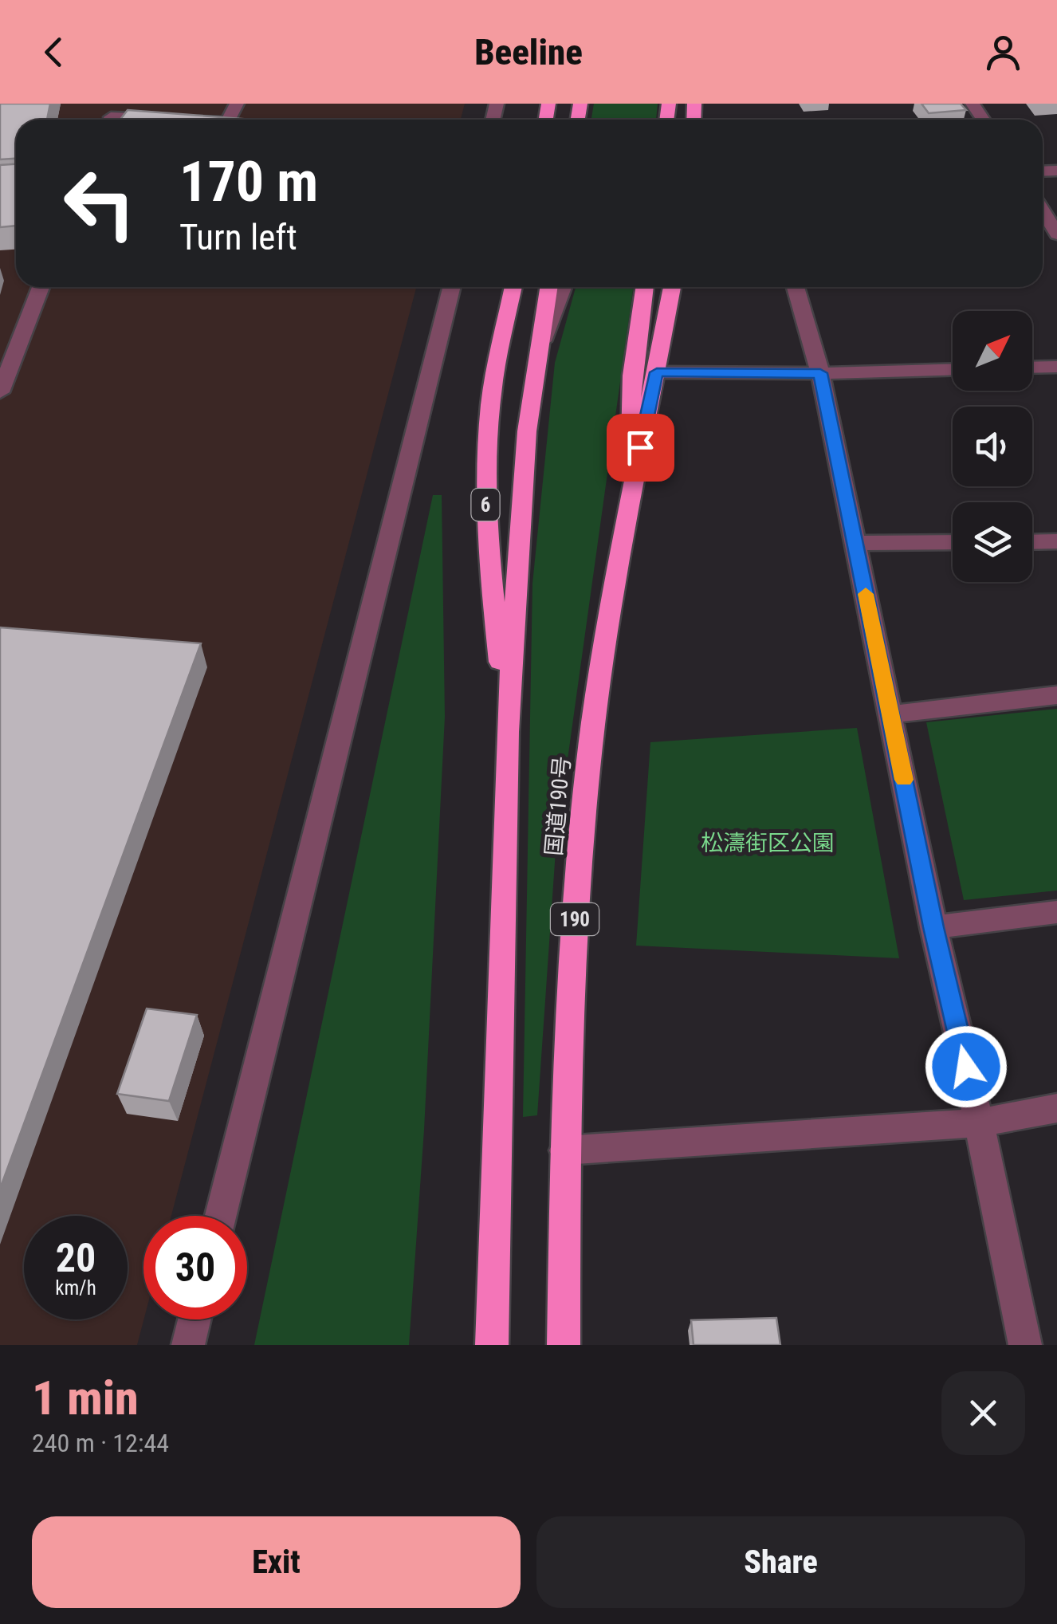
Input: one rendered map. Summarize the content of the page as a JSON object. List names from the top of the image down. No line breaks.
{"streets":{"highway":["6","国道190号","190"]},"parks":["松濤街区公園"],"north":"top right","page":{"header":"Beeline","turn":["170 m","Turn left"],"speed":"20 km/h","limit":"30","heading":["1 min","240 m · 12:44"],"buttons":["Exit","Share"]}}
